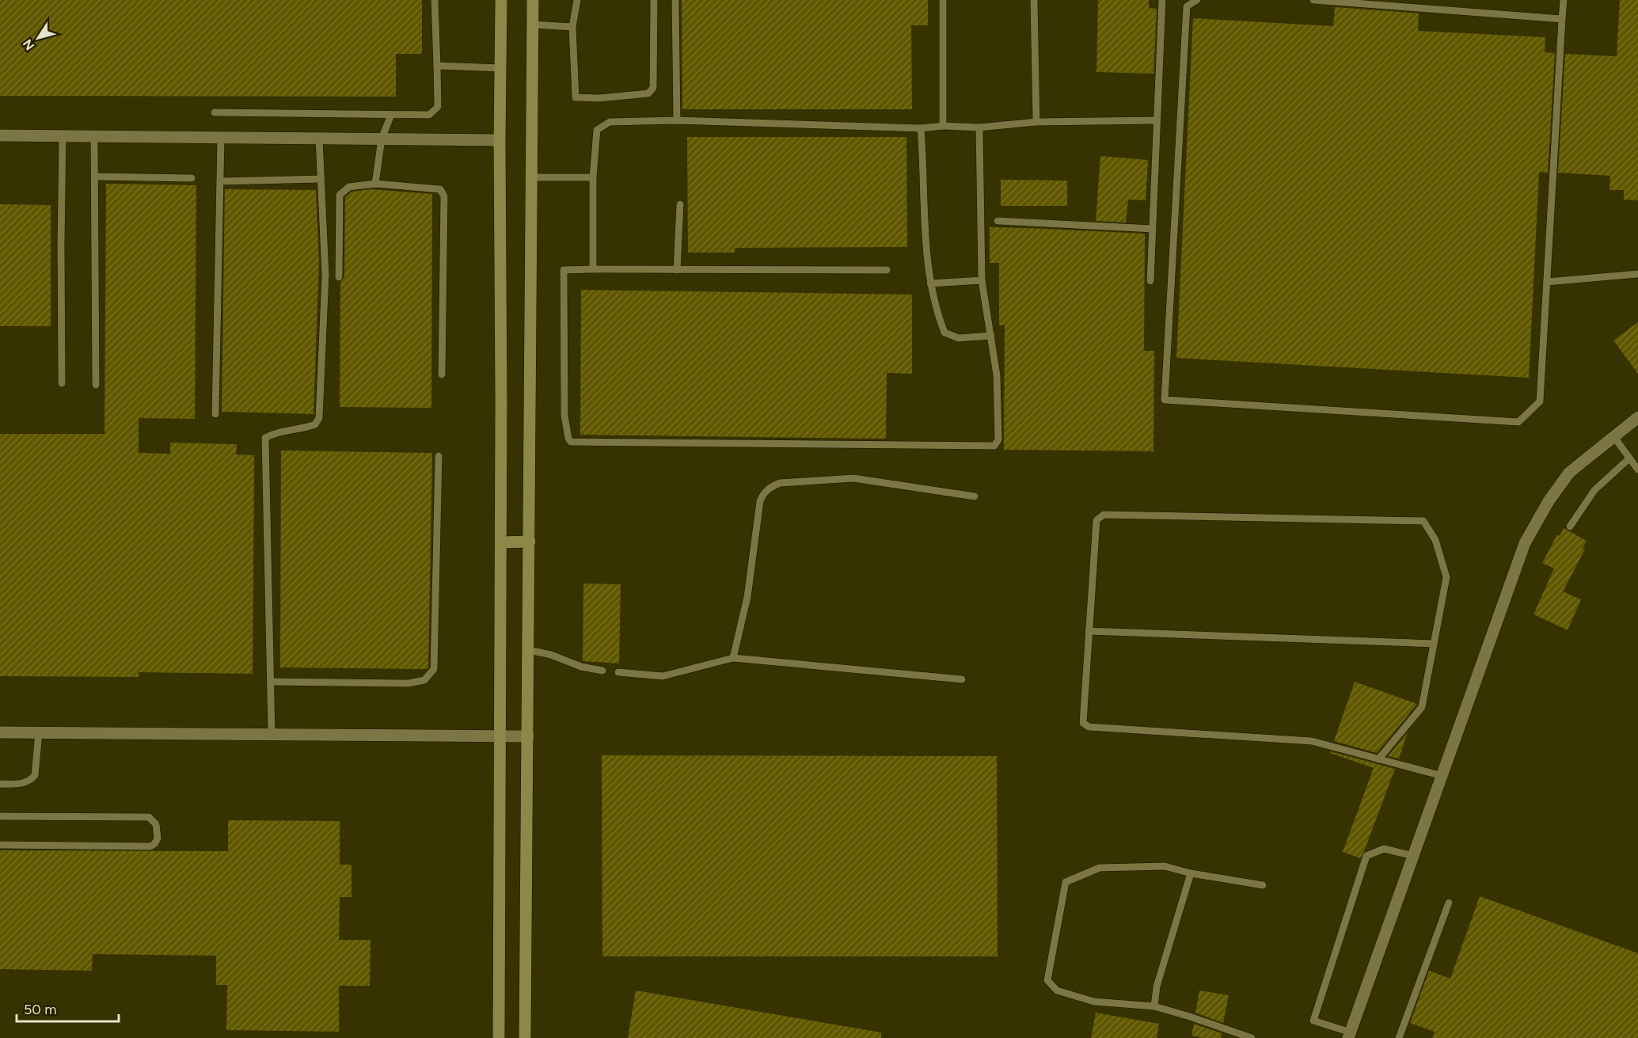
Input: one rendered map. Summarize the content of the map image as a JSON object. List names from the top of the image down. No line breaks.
{"scale_bar":"50 m","north":"bottom left"}
